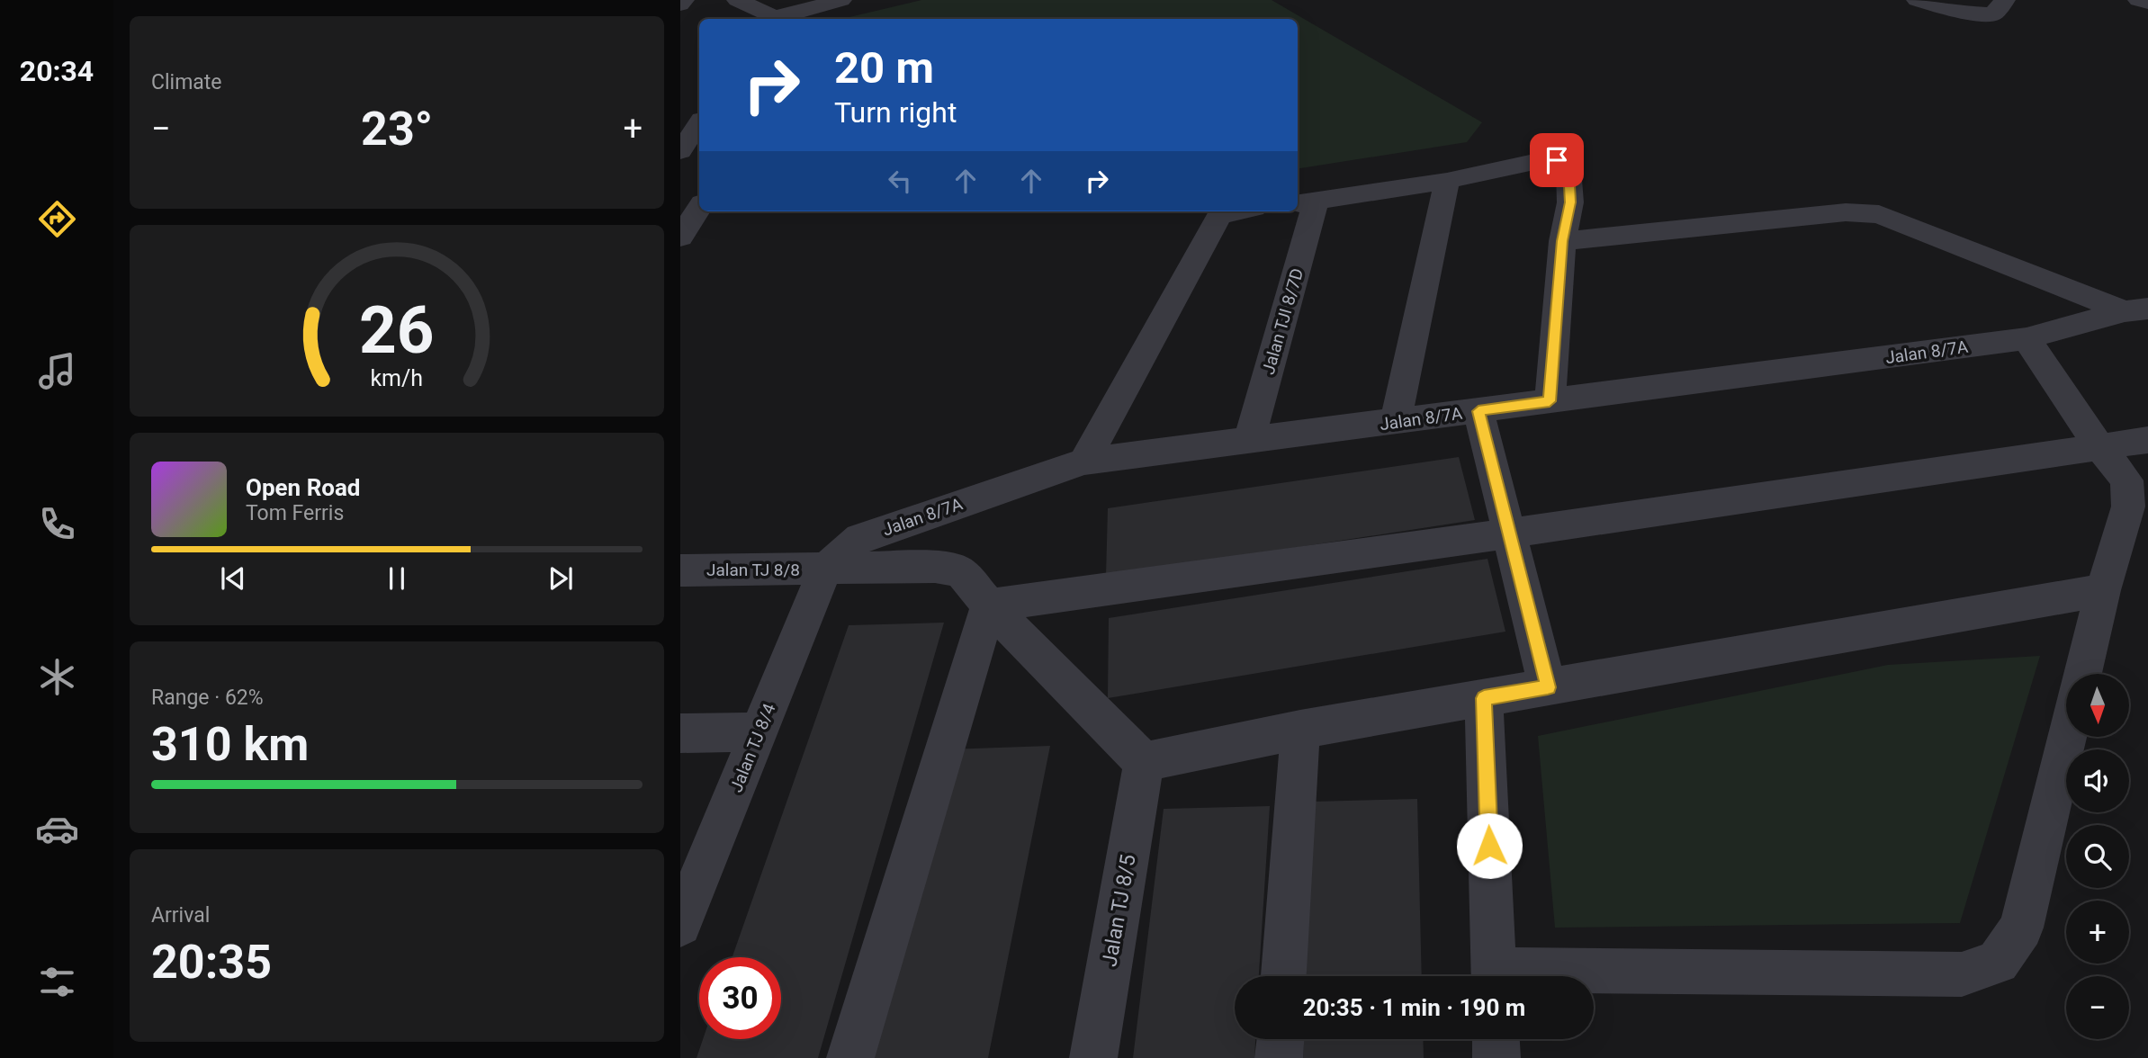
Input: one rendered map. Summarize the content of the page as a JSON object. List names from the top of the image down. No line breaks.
{"streets":{"street":["Jalan TJI 8/7D","Jalan 8/7A","Jalan TJ 8/8","Jalan TJ 8/4","Jalan TJ 8/5"]},"crossings":[["Jalan TJI 8/7D","Jalan 8/7A"],["Jalan 8/7A","Jalan TJ 8/8"],["Jalan 8/7A","Jalan TJ 8/4"],["Jalan TJ 8/8","Jalan TJ 8/4"],["Jalan TJ 8/8","Jalan TJ 8/5"]],"north":"bottom","page":{"tabs":"20:34","tile":["Climate",["Range · 62%","310 km"],["Arrival","20:35"]],"turn":["20 m","Turn right"],"heat":["−","23°","+"],"song":["Open Road","Tom Ferris"],"map_buttons":["+","−"],"limit":"30","trip":"20:35 · 1 min · 190 m","gauge":["26","km/h"]}}
